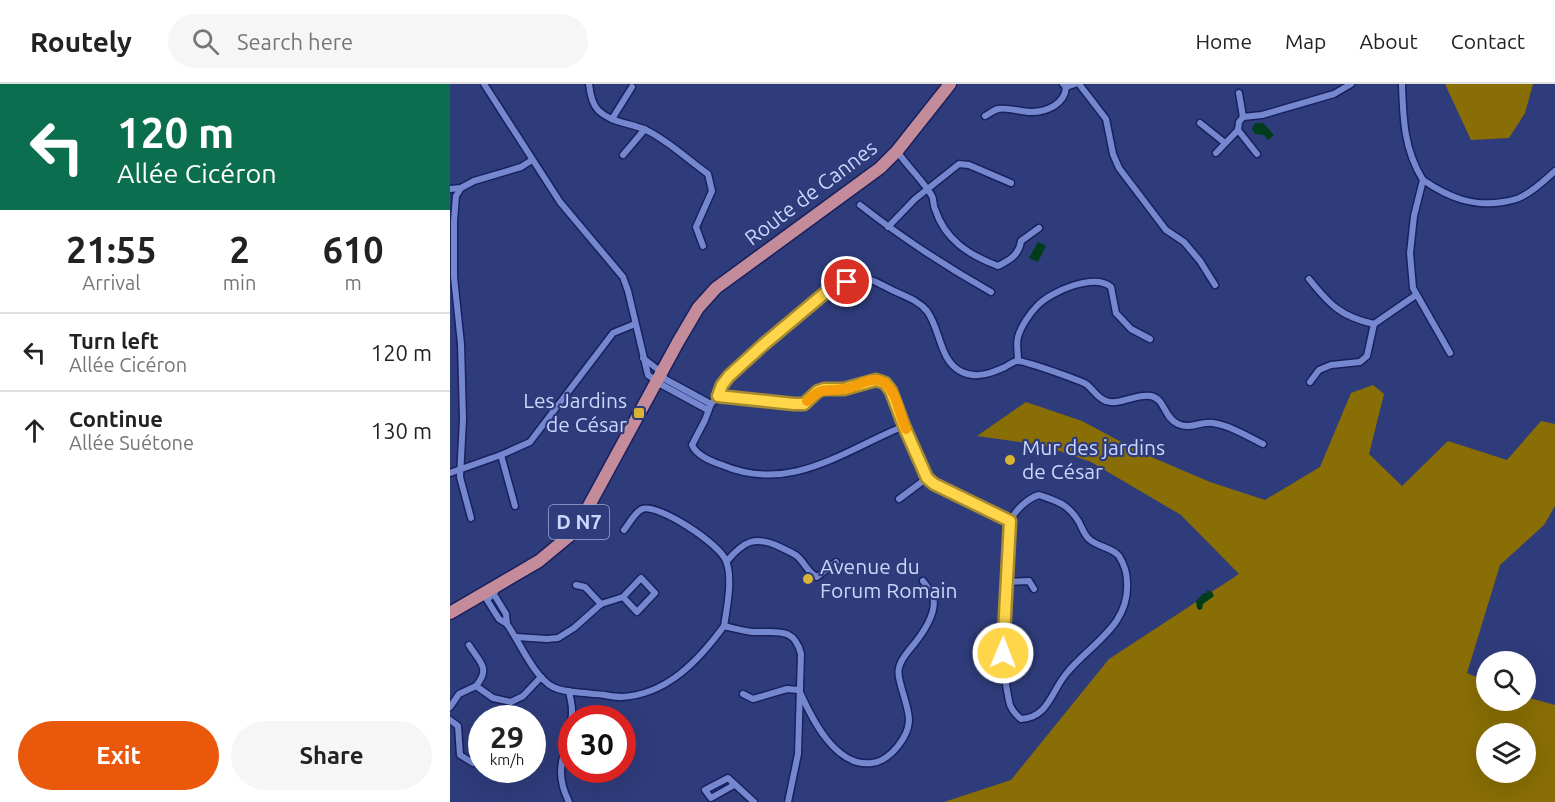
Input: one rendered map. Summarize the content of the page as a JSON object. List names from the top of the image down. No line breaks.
{"streets":{"main road":["Route de Cannes","D N7"]},"places":{"transit":["Les Jardins de César"],"other":["Mur des jardins de César","Avenue du Forum Romain"]},"page":{"header":"Routely","search":"Search here","nav":["Home","Map","About","Contact"],"turn":["120 m","Allée Cicéron"],"eta":["21:55","Arrival","2","min","610","m"],"list":[{"name":"Turn left","note":"Allée Cicéron","value":"120 m"},{"name":"Continue","note":"Allée Suétone","value":"130 m"}],"speed":"29 km/h","limit":"30","buttons":["Exit","Share"]}}
